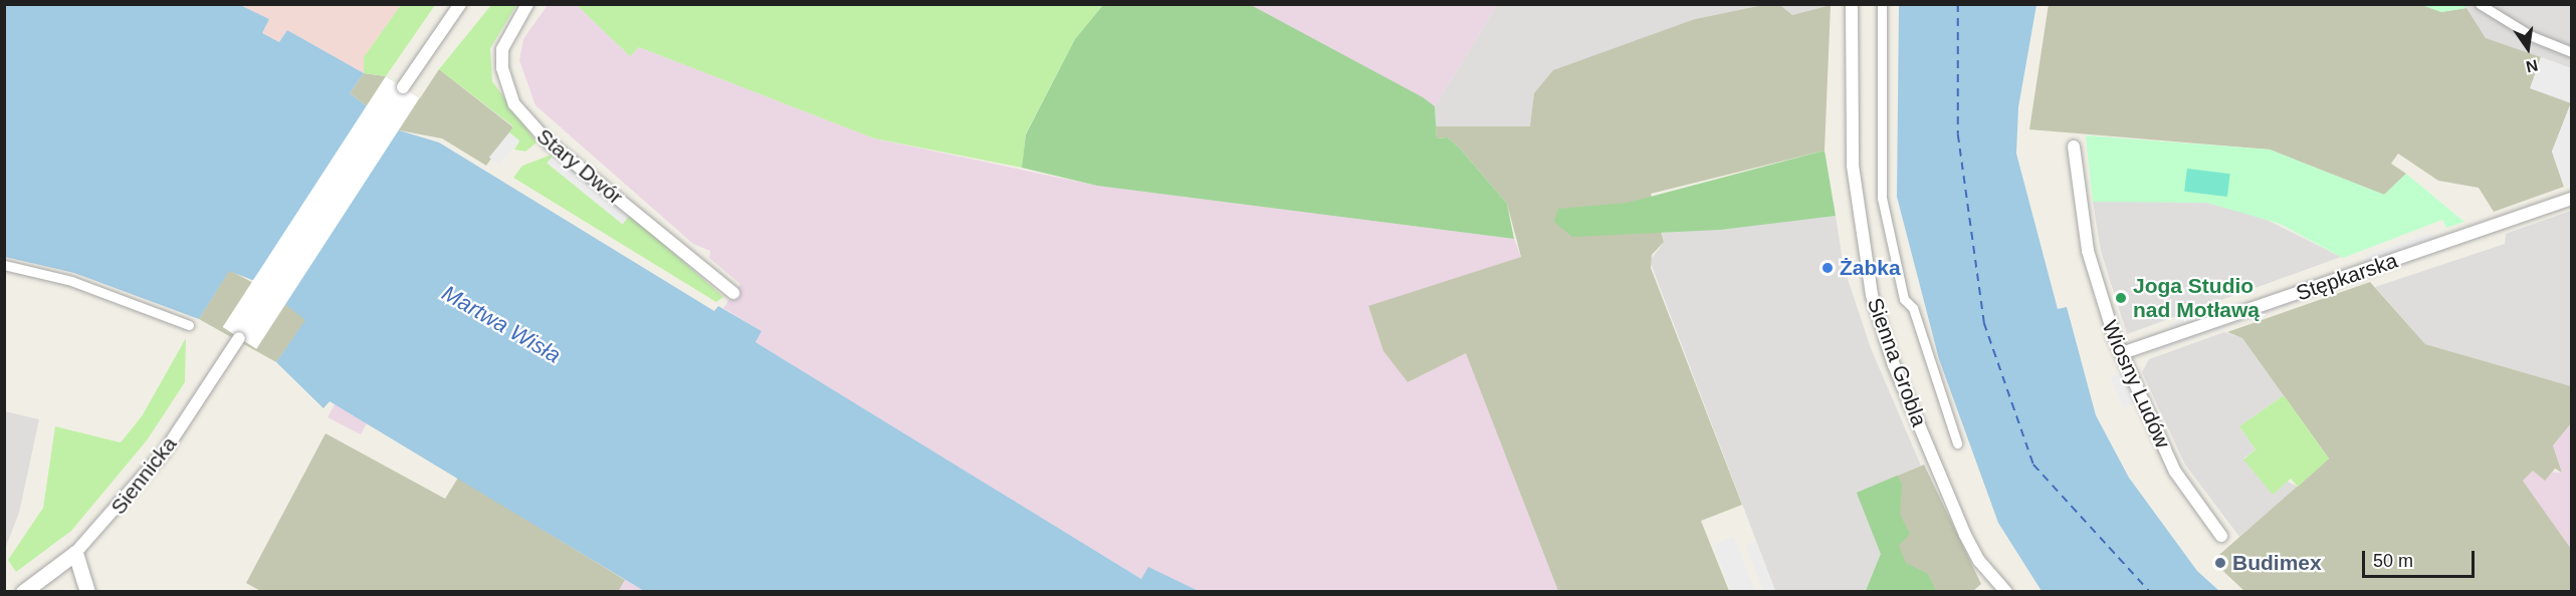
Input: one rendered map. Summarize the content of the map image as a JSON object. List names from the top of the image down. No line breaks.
{"streets":{"street":["Stary Dwór","Stępkarska","Sienna Grobla","Wiosny Ludów","Siennicka"]},"crossings":[["Stępkarska","Wiosny Ludów"]],"water":["Martwa Wisła"],"places":["Żabka","Joga Studio nad Motławą","Budimex"],"scale_bar":"50 m","north":"bottom"}
